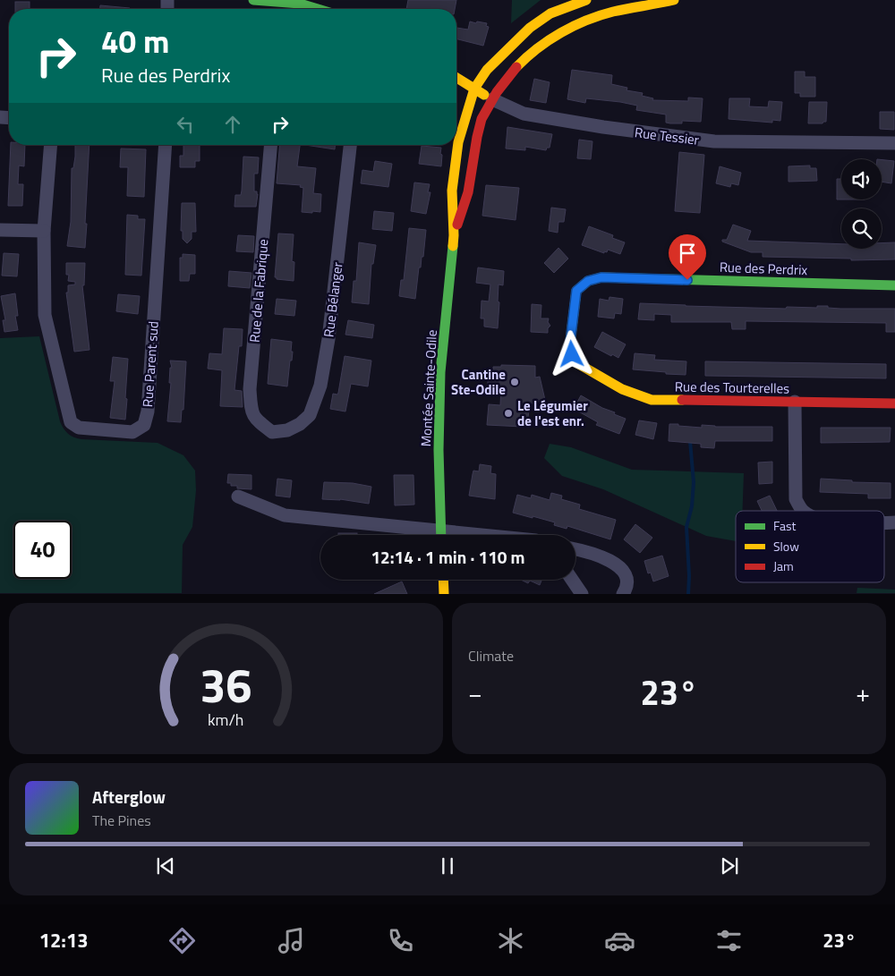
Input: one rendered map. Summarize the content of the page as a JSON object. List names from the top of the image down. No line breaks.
{"streets":{"main road":["Rue Tessier","Rue des Perdrix","Rue des Tourterelles","Montée Sainte-Odile"],"street":["Rue de la Fabrique","Rue Bélanger","Rue Parent sud"]},"crossings":[["Rue Tessier","Montée Sainte-Odile"],["Rue des Perdrix","Rue des Tourterelles"],["Rue de la Fabrique","Rue Bélanger"]],"places":["Cantine Ste-Odile","Le Légumier de l'est enr."],"legend":["Fast","Slow","Jam"],"page":{"turn":["40 m","Rue des Perdrix"],"limit":"40","trip":"12:14 · 1 min · 110 m","tile":"Climate","heat":["−","23°","+"],"song":["Afterglow","The Pines"],"tabs":["12:13","23°"],"gauge":["36","km/h"]}}
